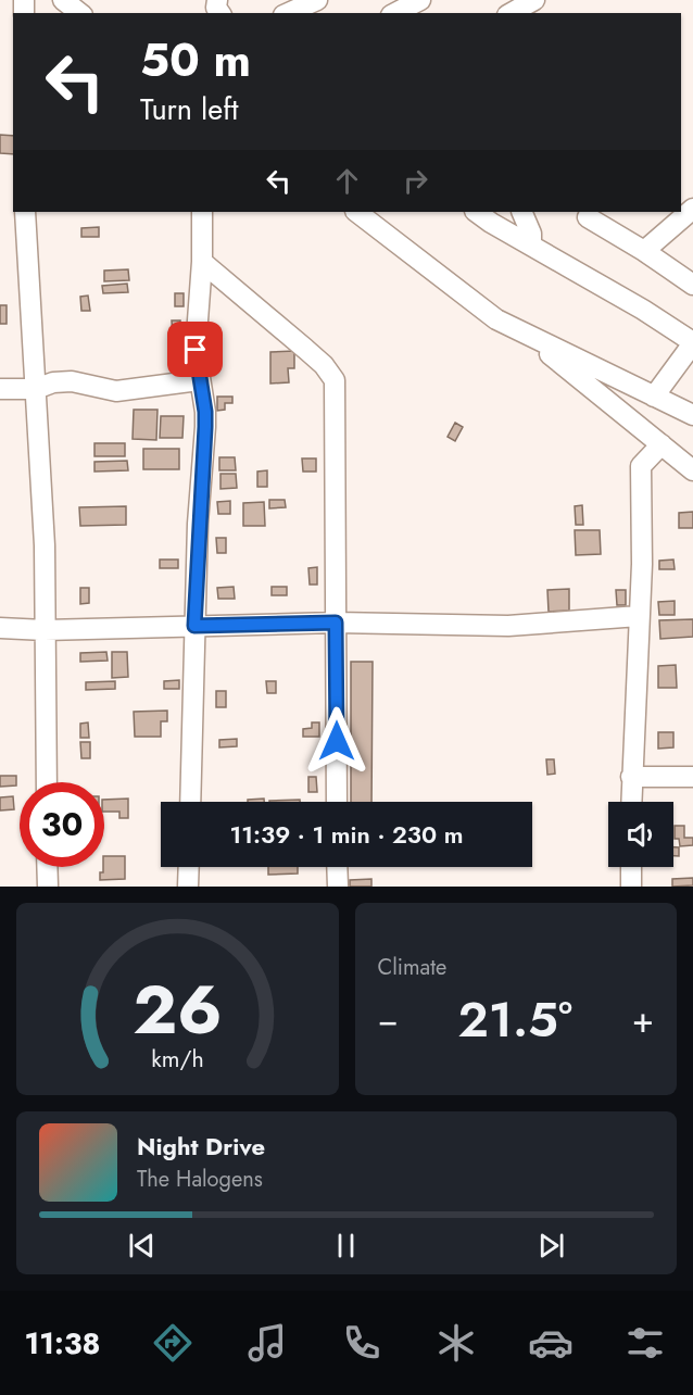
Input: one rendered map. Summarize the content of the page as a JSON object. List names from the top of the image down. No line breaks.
{"page":{"turn":["50 m","Turn left"],"limit":"30","trip":"11:39 · 1 min · 230 m","tile":"Climate","heat":["−","21.5°","+"],"song":["Night Drive","The Halogens"],"tabs":"11:38","gauge":["26","km/h"]}}
